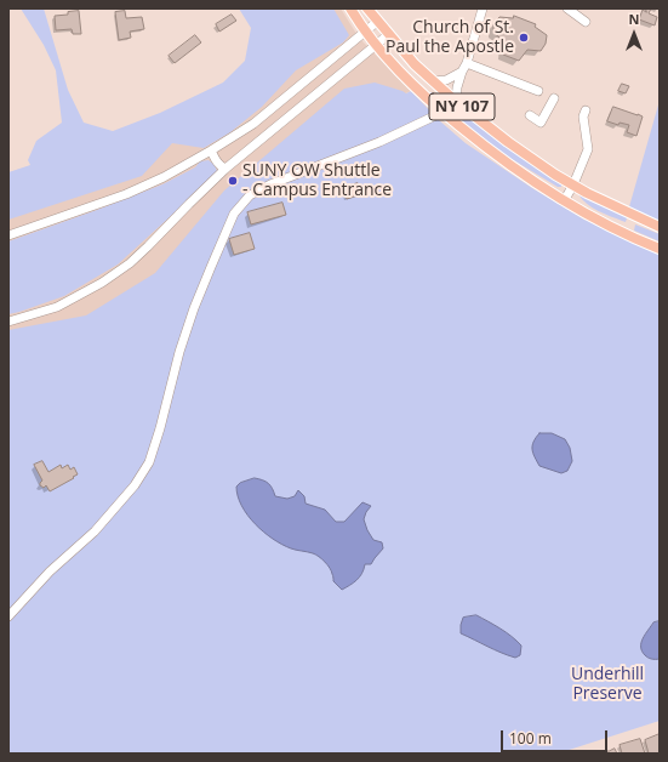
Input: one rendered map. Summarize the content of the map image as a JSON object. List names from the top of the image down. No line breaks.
{"streets":{"main road":["NY 107"]},"parks":["Underhill Preserve"],"places":["Church of St. Paul the Apostle","SUNY OW Shuttle - Campus Entrance"],"scale_bar":"100 m","north":"top"}
